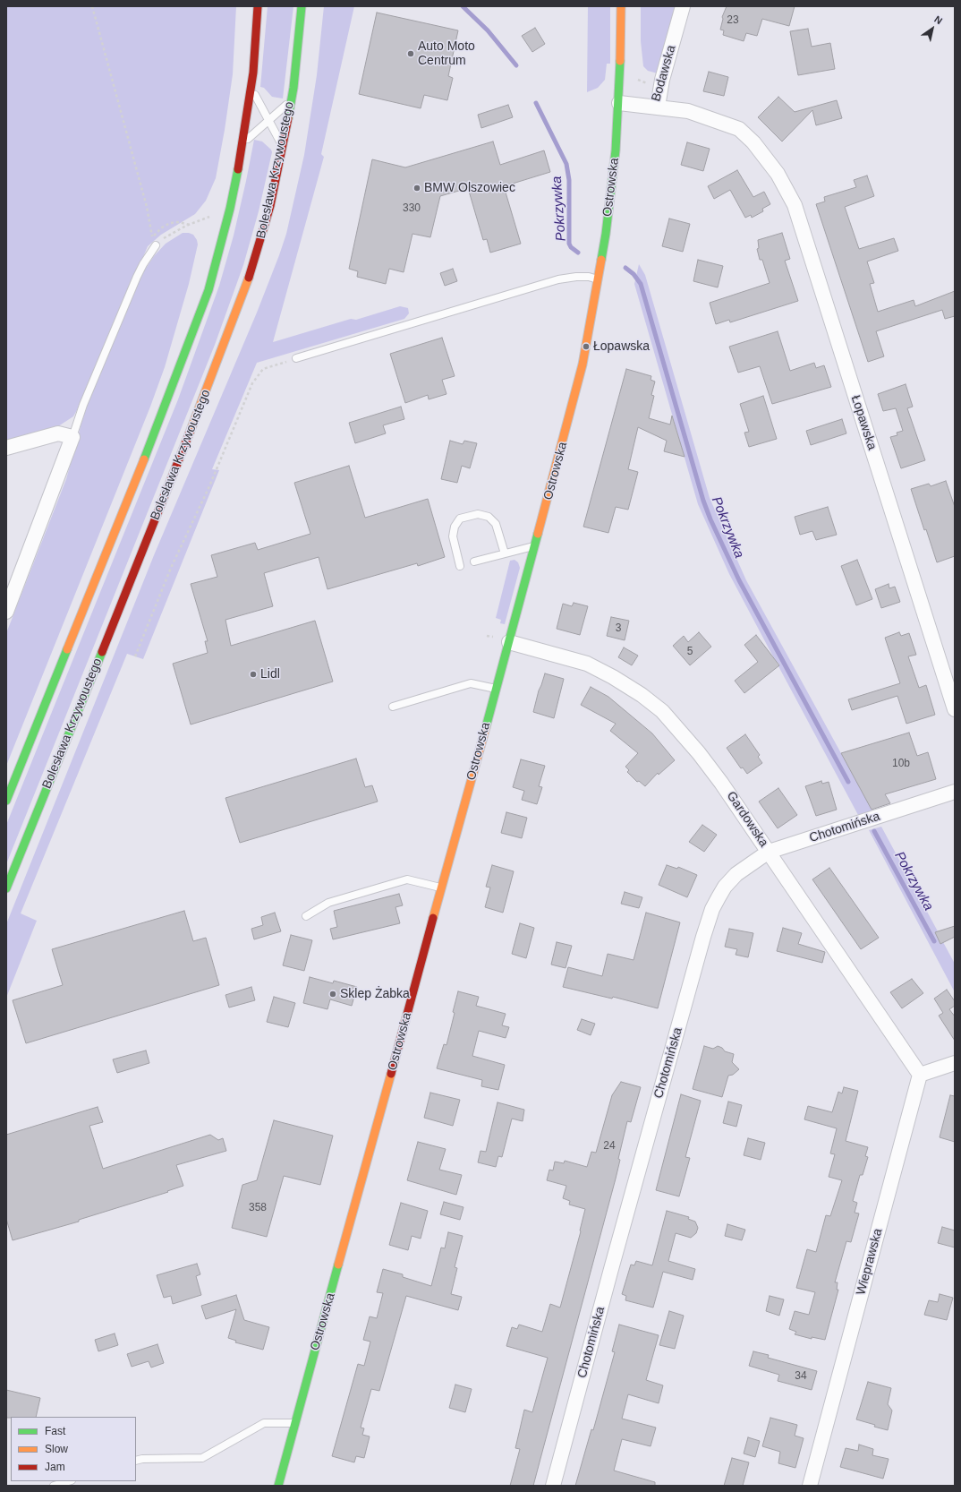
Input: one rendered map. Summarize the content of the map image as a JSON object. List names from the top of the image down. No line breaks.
{"streets":{"main road":["Bolesława Krzywoustego","Ostrowska"],"street":["Bodawska","Łopawska","Gardowska","Chotomińska","Wieprawska"]},"crossings":[["Bodawska","Ostrowska"],["Bodawska","Łopawska"],["Ostrowska","Gardowska"],["Gardowska","Chotomińska"],["Gardowska","Wieprawska"]],"water":["Pokrzywka"],"places":["Auto Moto Centrum","BMW Olszowiec","Łopawska","Lidl","Sklep Żabka"],"house_numbers":["23","330","3","5","10b","24","358","34"],"legend":["Fast","Slow","Jam"],"north":"top right"}
